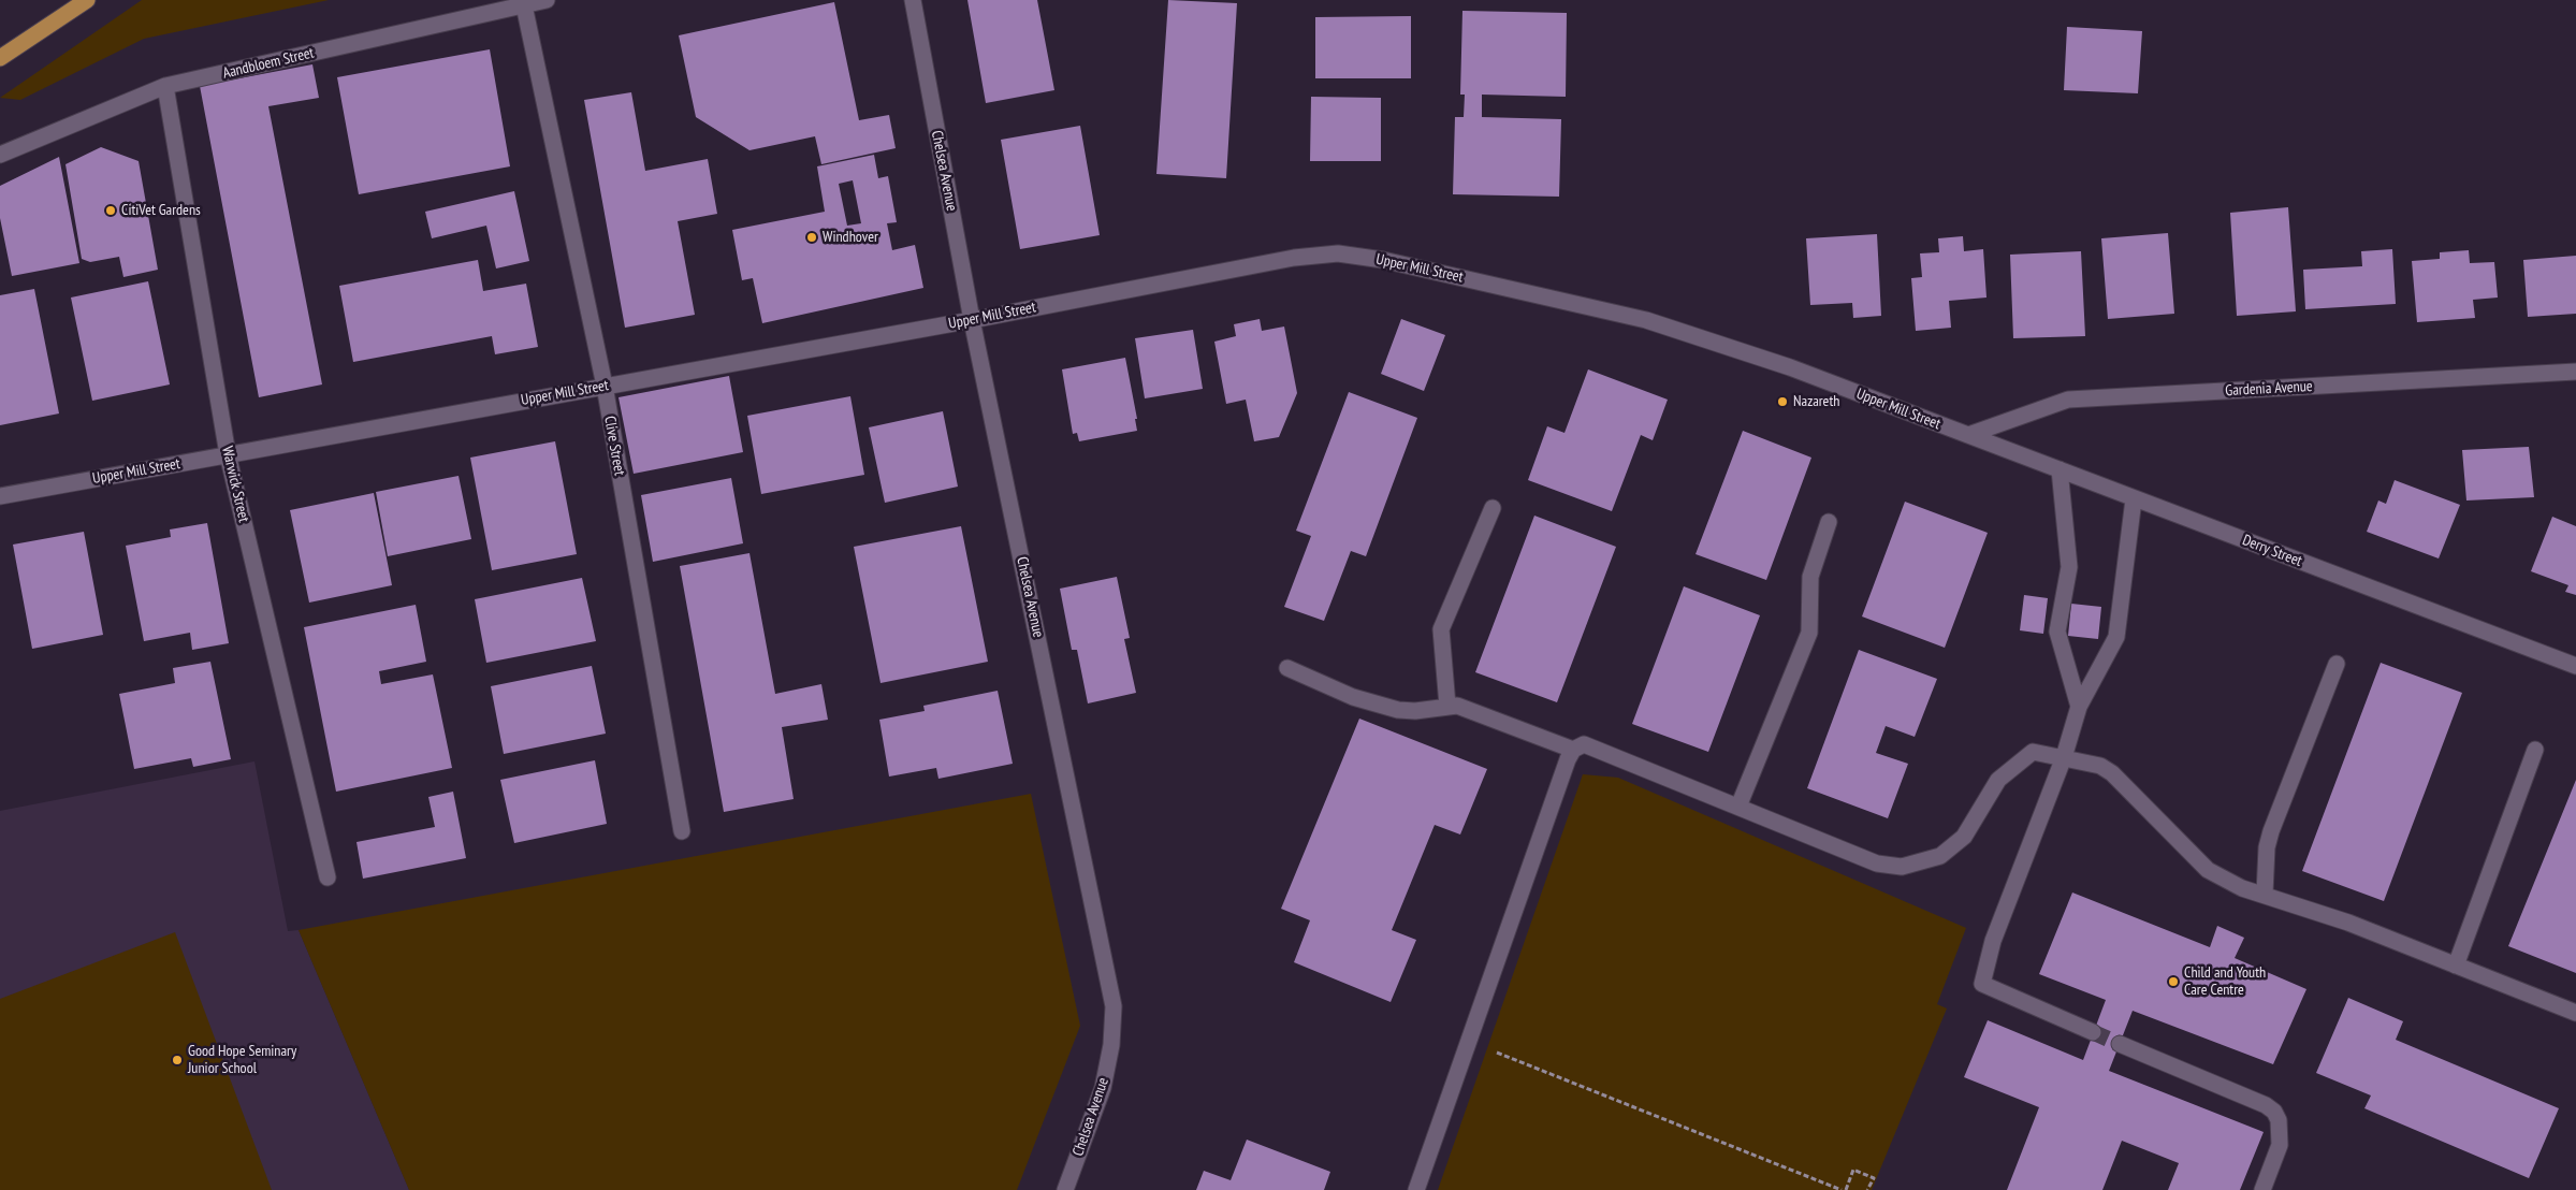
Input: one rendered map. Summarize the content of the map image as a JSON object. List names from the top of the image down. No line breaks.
{"streets":{"street":["Aandbloem Street","Chelsea Avenue","Upper Mill Street","Gardenia Avenue","Clive Street","Warwick Street","Derry Street"]},"crossings":[["Aandbloem Street","Clive Street"],["Aandbloem Street","Warwick Street"],["Chelsea Avenue","Upper Mill Street"],["Upper Mill Street","Gardenia Avenue"],["Upper Mill Street","Clive Street"],["Upper Mill Street","Warwick Street"],["Upper Mill Street","Derry Street"],["Gardenia Avenue","Derry Street"]],"places":["CitiVet Gardens","Windhover","Nazareth","Child and Youth Care Centre","Good Hope Seminary Junior School"]}
